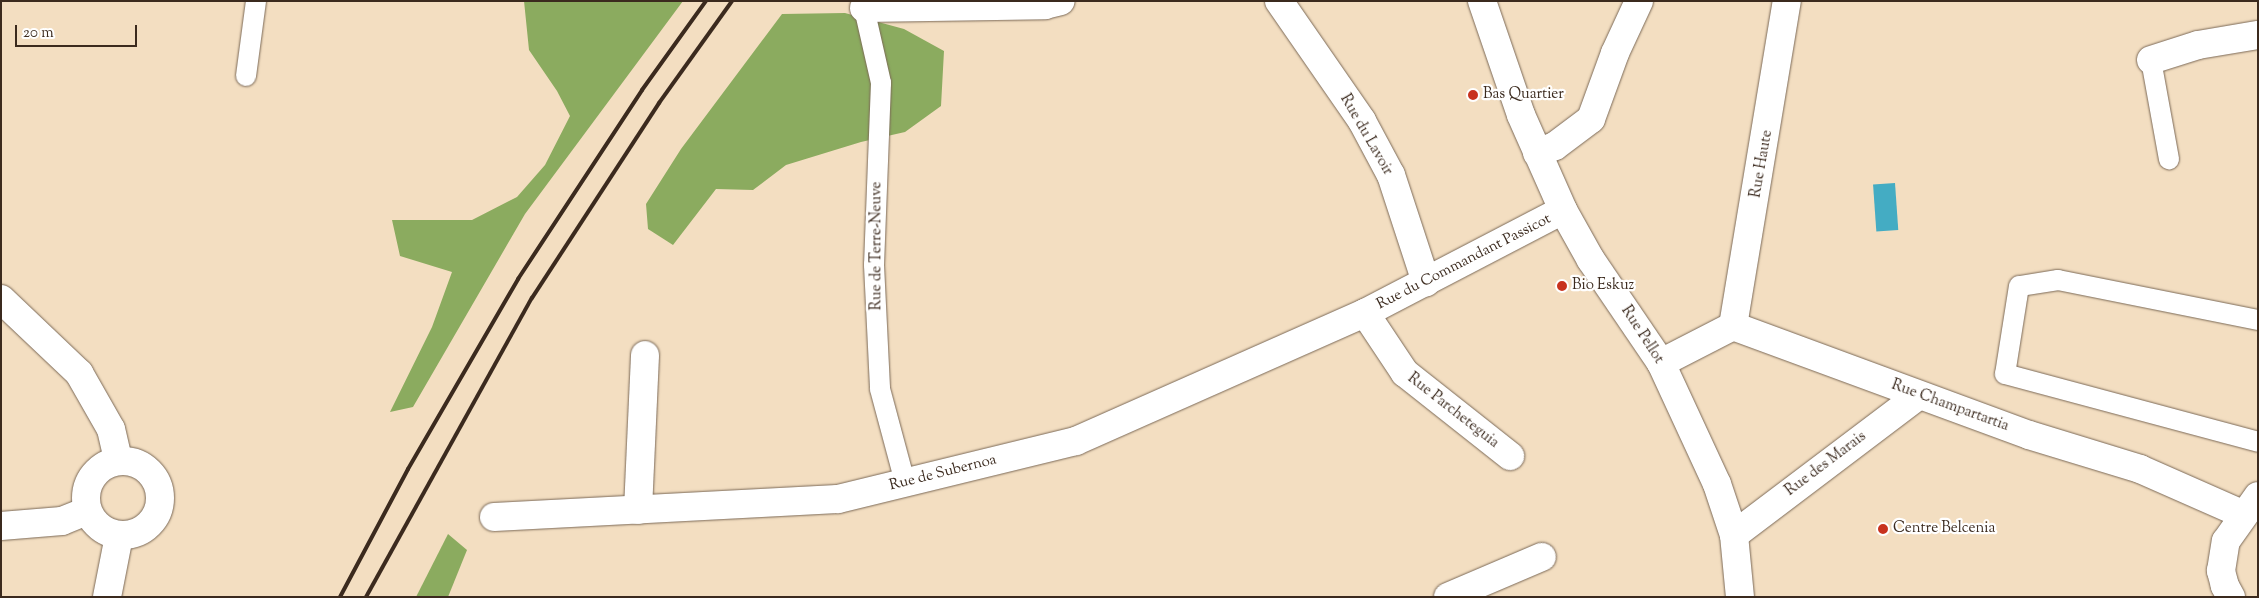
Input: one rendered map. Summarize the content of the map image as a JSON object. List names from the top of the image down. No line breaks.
{"streets":{"street":["Rue du Lavoir","Rue Haute","Rue du Commandant Passicot","Rue Pellot","Rue Champartartia","Rue Parcheteguia","Rue des Marais","Rue de Subernoa"],"lane":["Rue de Terre-Neuve"]},"crossings":[["Rue du Lavoir","Rue du Commandant Passicot"],["Rue Haute","Rue Champartartia"],["Rue de Terre-Neuve","Rue de Subernoa"],["Rue du Commandant Passicot","Rue Pellot"],["Rue du Commandant Passicot","Rue Parcheteguia"],["Rue du Commandant Passicot","Rue de Subernoa"],["Rue Pellot","Rue des Marais"],["Rue Champartartia","Rue des Marais"],["Rue Parcheteguia","Rue de Subernoa"]],"places":["Bas Quartier","Bio Eskuz","Centre Belcenia"],"scale_bar":"20 m"}
